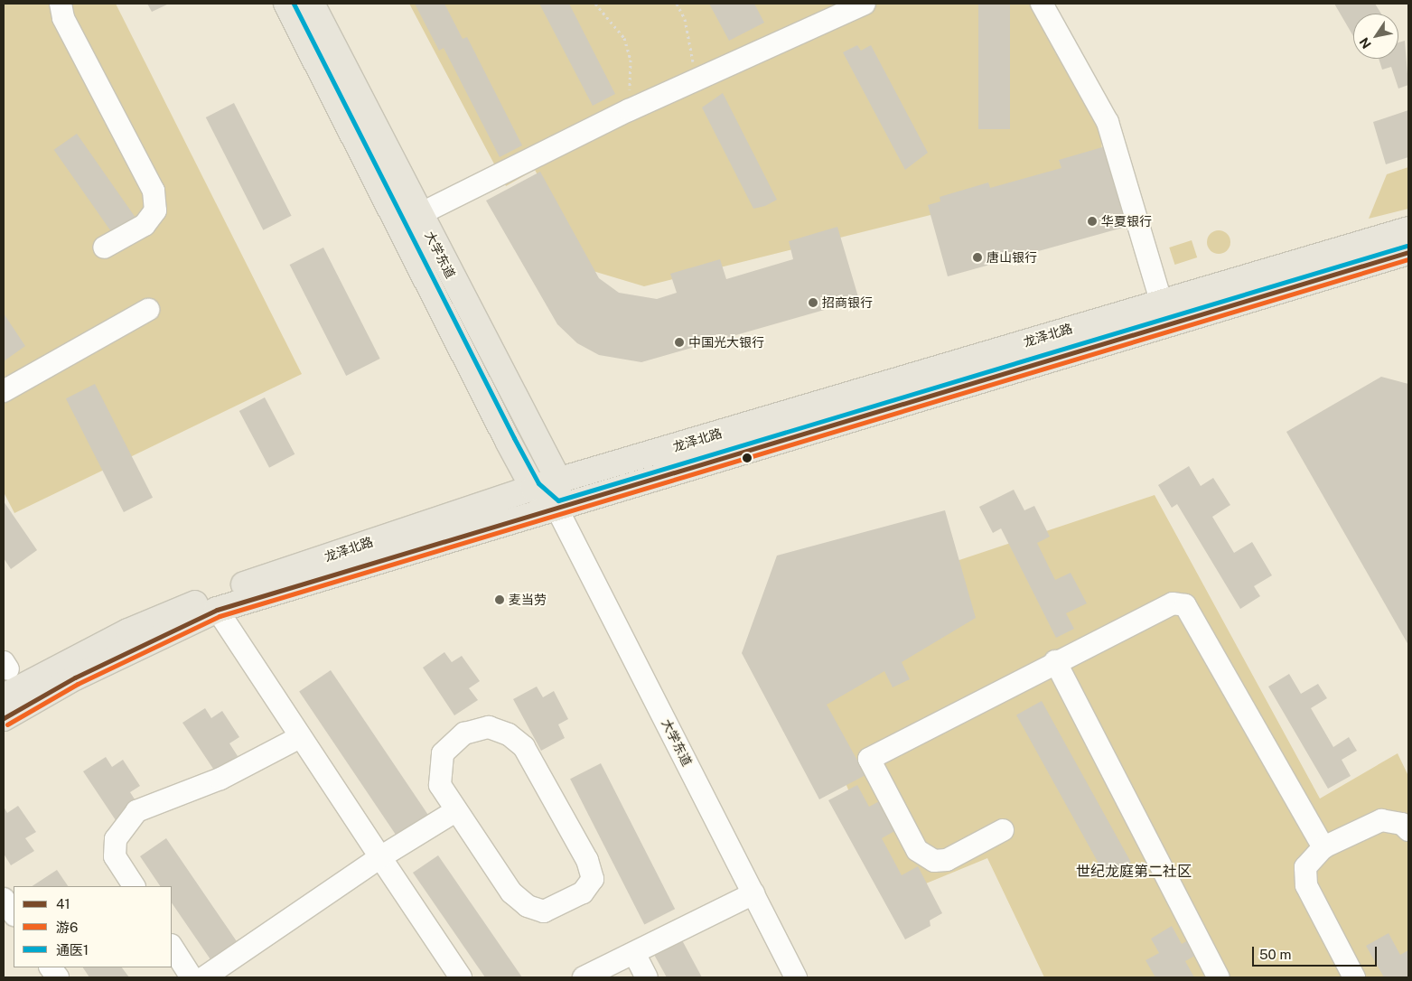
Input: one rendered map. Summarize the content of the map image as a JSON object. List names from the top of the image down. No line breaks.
{"streets":{"main road":["大学东道","龙泽北路"]},"crossings":[["大学东道","龙泽北路"]],"districts":["世纪龙庭第二社区"],"places":["华夏银行","唐山银行","招商银行","中国光大银行","麦当劳"],"lines":["transit line 通医1","transit line 41","transit line 游6"],"legend":["41","游6","通医1"],"scale_bar":"50 m","north":"bottom left"}
